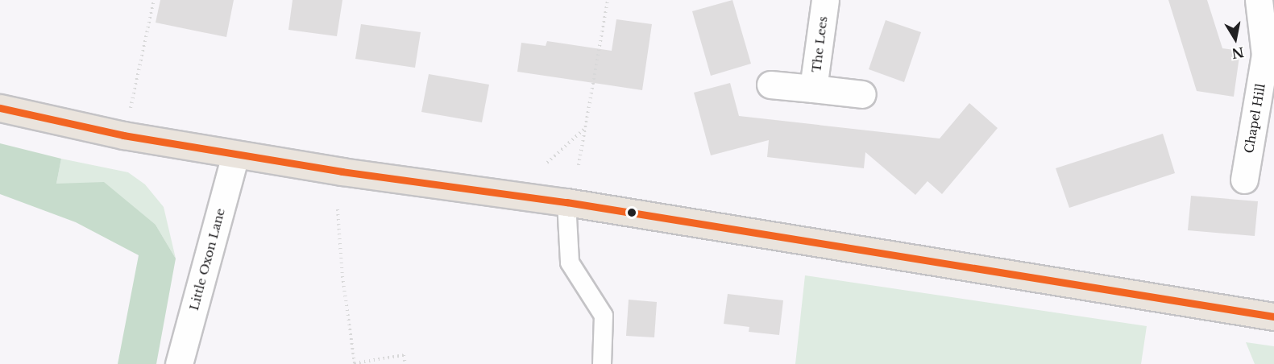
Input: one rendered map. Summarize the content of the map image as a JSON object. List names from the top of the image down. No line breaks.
{"streets":{"street":["The Lees","Chapel Hill","Little Oxon Lane"]},"north":"bottom"}
